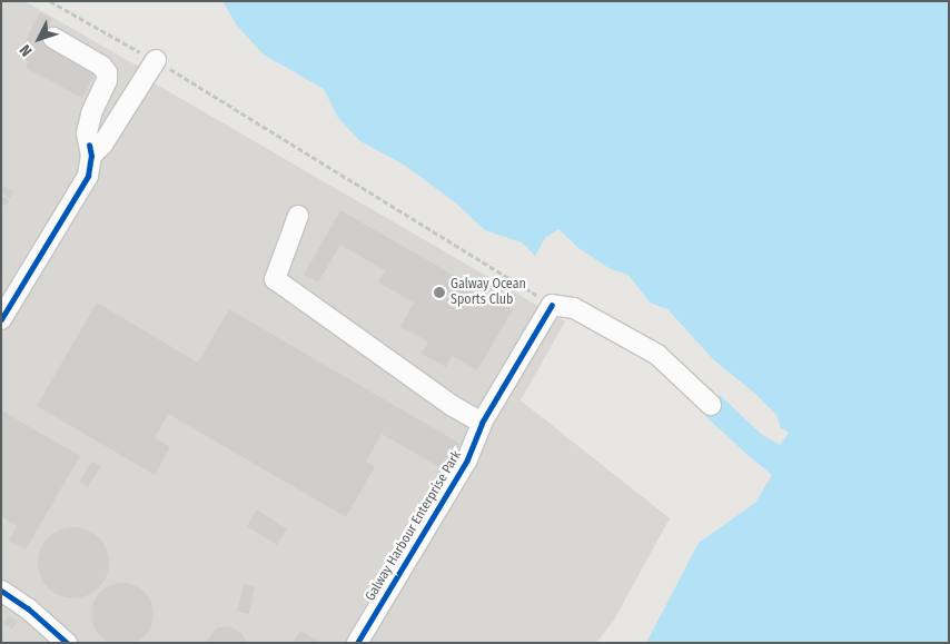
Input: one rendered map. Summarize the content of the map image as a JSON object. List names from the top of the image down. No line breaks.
{"streets":{"street":["Galway Harbour Enterprise Park"]},"places":["Galway Ocean Sports Club"],"north":"bottom left"}
